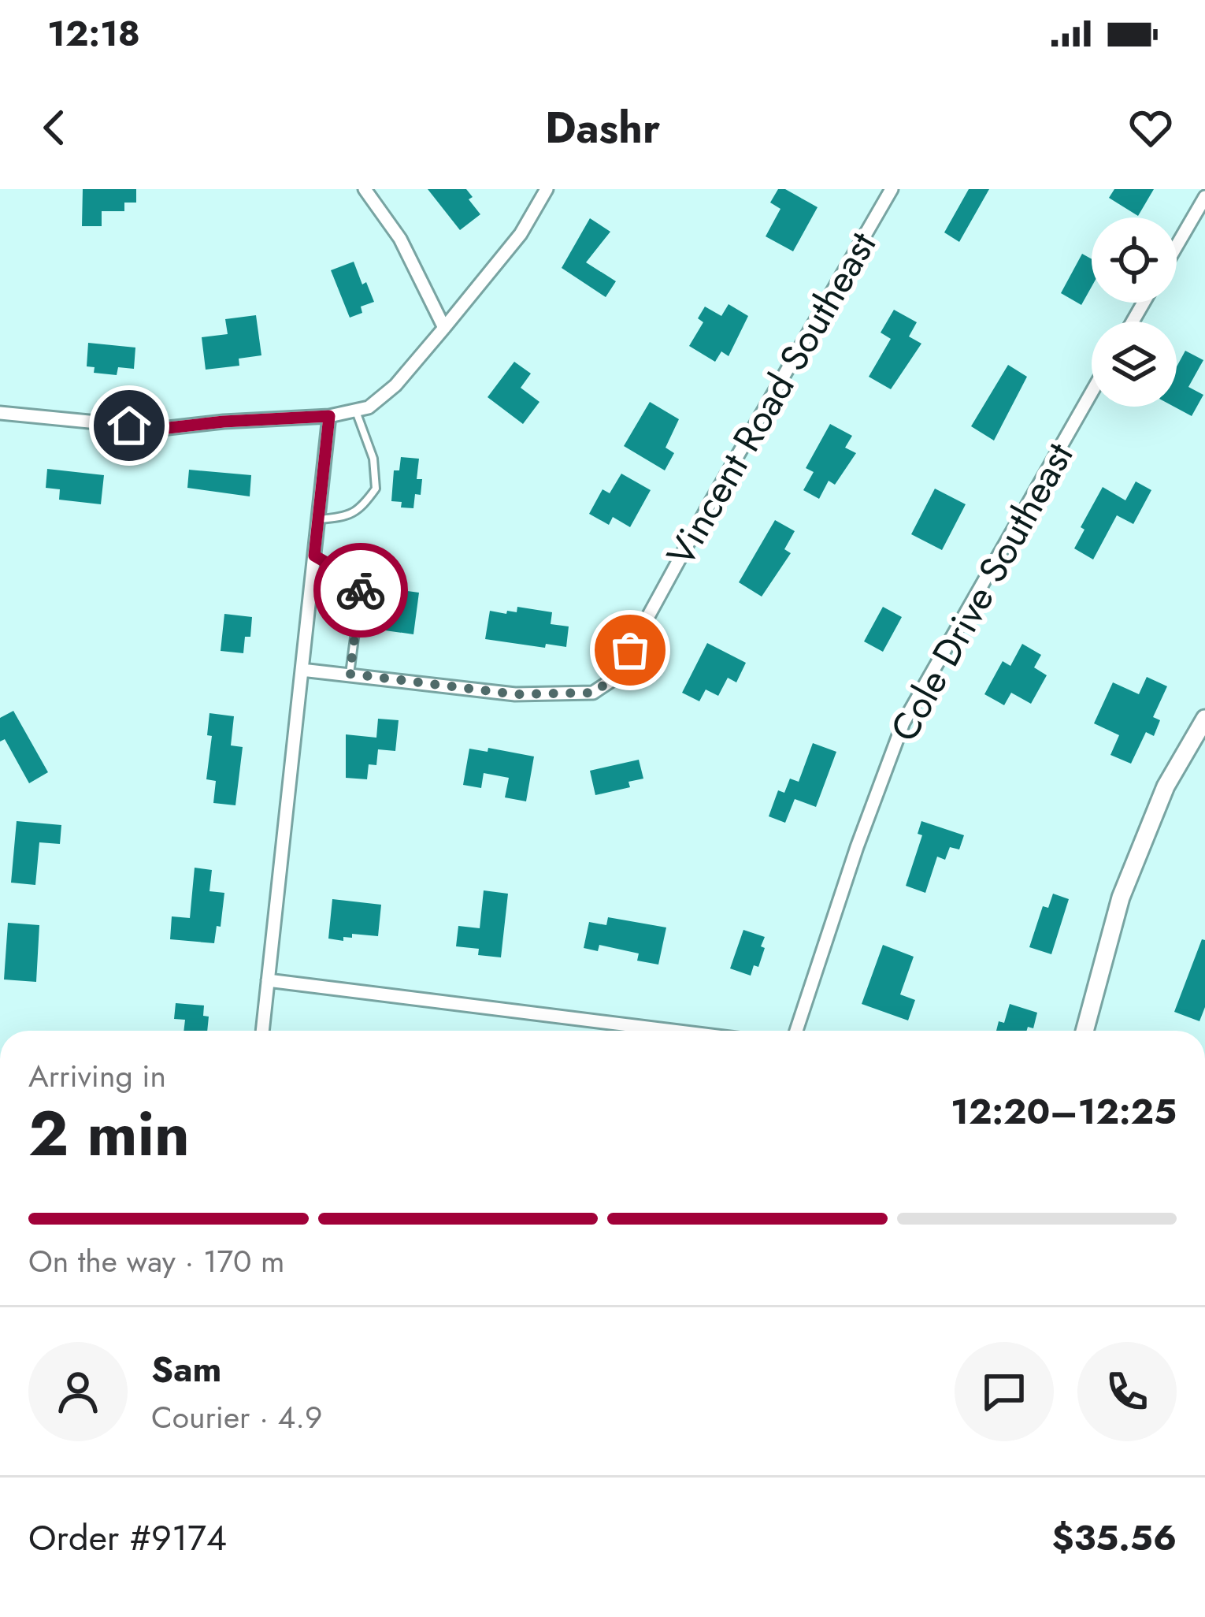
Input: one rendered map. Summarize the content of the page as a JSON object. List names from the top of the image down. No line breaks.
{"streets":{"street":["Vincent Road Southeast","Cole Drive Southeast"]},"page":{"status":"12:18","header":"Dashr","heading":["2 min","Arriving in","12:20–12:25"],"panel":["Sam","Courier · 4.9","Order #9174","$35.56"],"bar":"On the way · 170 m"}}
